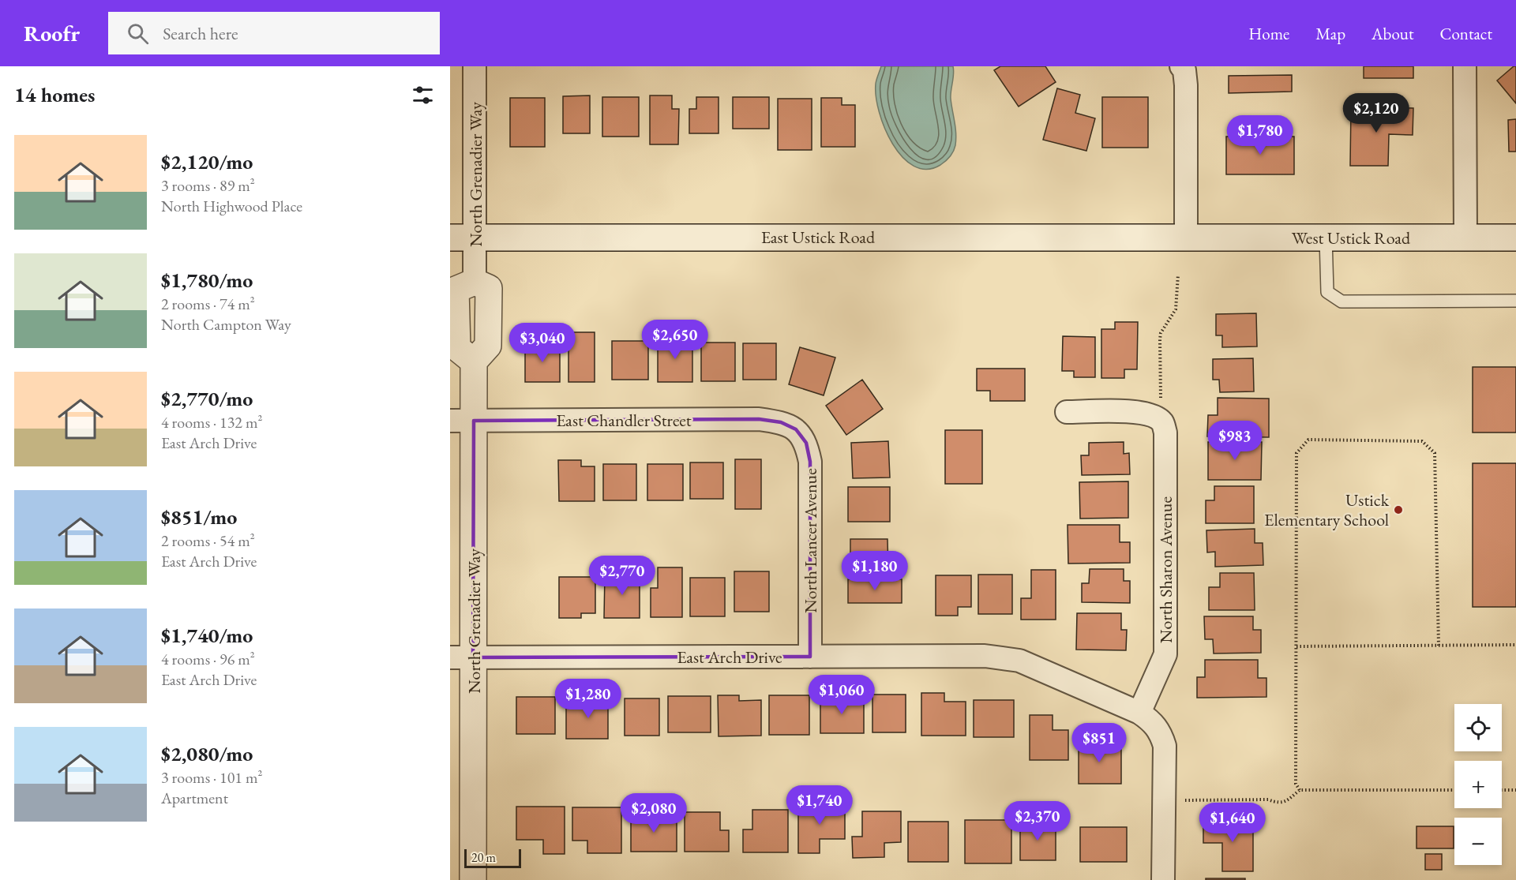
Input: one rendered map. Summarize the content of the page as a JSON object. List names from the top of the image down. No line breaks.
{"streets":{"main road":["North Grenadier Way","East Ustick Road","West Ustick Road"],"street":["East Chandler Street","North Lancer Avenue","North Sharon Avenue","East Arch Drive"]},"crossings":[["North Grenadier Way","East Ustick Road"],["North Grenadier Way","East Chandler Street"],["North Grenadier Way","East Arch Drive"],["East Ustick Road","West Ustick Road"],["East Chandler Street","North Lancer Avenue"],["North Lancer Avenue","East Arch Drive"],["North Sharon Avenue","East Arch Drive"]],"places":["Ustick Elementary School"],"scale_bar":"20 m","page":{"header":"Roofr","search":"Search here","nav":["Home","Map","About","Contact"],"heading":"14 homes","price":["$2,120","$1,780","$2,650","$3,040","$983","$1,180","$2,770","$1,060","$1,280","$851","$1,740","$2,080","$2,370","$1,640"],"list":[{"name":"$2,120/mo","note":"3 rooms · 89 m² · North Highwood Place"},{"name":"$1,780/mo","note":"2 rooms · 74 m² · North Campton Way"},{"name":"$2,770/mo","note":"4 rooms · 132 m² · East Arch Drive"},{"name":"$851/mo","note":"2 rooms · 54 m² · East Arch Drive"},{"name":"$1,740/mo","note":"4 rooms · 96 m² · East Arch Drive"},{"name":"$2,080/mo","note":"3 rooms · 101 m² · Apartment"}],"map_buttons":["+","−"],"scale":"20 m"}}
